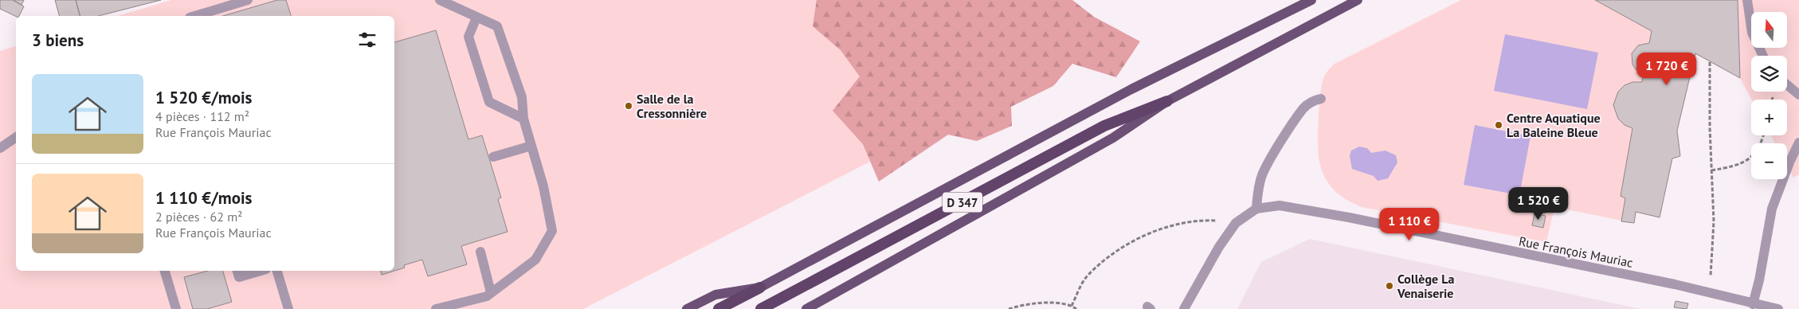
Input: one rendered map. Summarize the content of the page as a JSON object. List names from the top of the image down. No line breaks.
{"streets":{"highway":["D 347"],"street":["Rue François Mauriac"]},"places":["Salle de la Cressonnière","Centre Aquatique La Baleine Bleue","Collège La Venaiserie"],"north":"top","page":{"map_buttons":["+","−"],"heading":"3 biens","price":["1 720 €","1 520 €","1 110 €"],"list":[{"name":"1 520 €/mois","note":"4 pièces · 112 m² · Rue François Mauriac"},{"name":"1 110 €/mois","note":"2 pièces · 62 m² · Rue François Mauriac"}]}}
